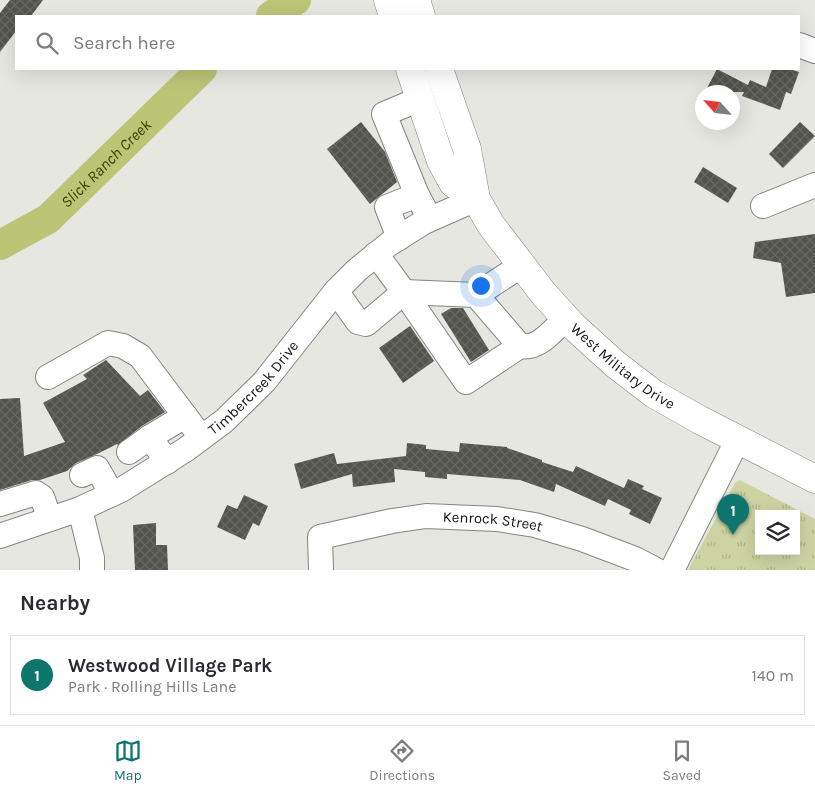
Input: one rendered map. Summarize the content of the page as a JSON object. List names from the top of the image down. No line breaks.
{"streets":{"main road":["West Military Drive"],"street":["Timbercreek Drive","Kenrock Street"]},"crossings":[["West Military Drive","Timbercreek Drive"]],"water":["Slick Ranch Creek"],"north":"top left","page":{"search":"Search here","pins":"1","heading":"Nearby","list":[{"mark":"1","name":"Westwood Village Park","note":"Park · Rolling Hills Lane","value":"140 m"}],"nav":["Map","Directions","Saved"]}}
